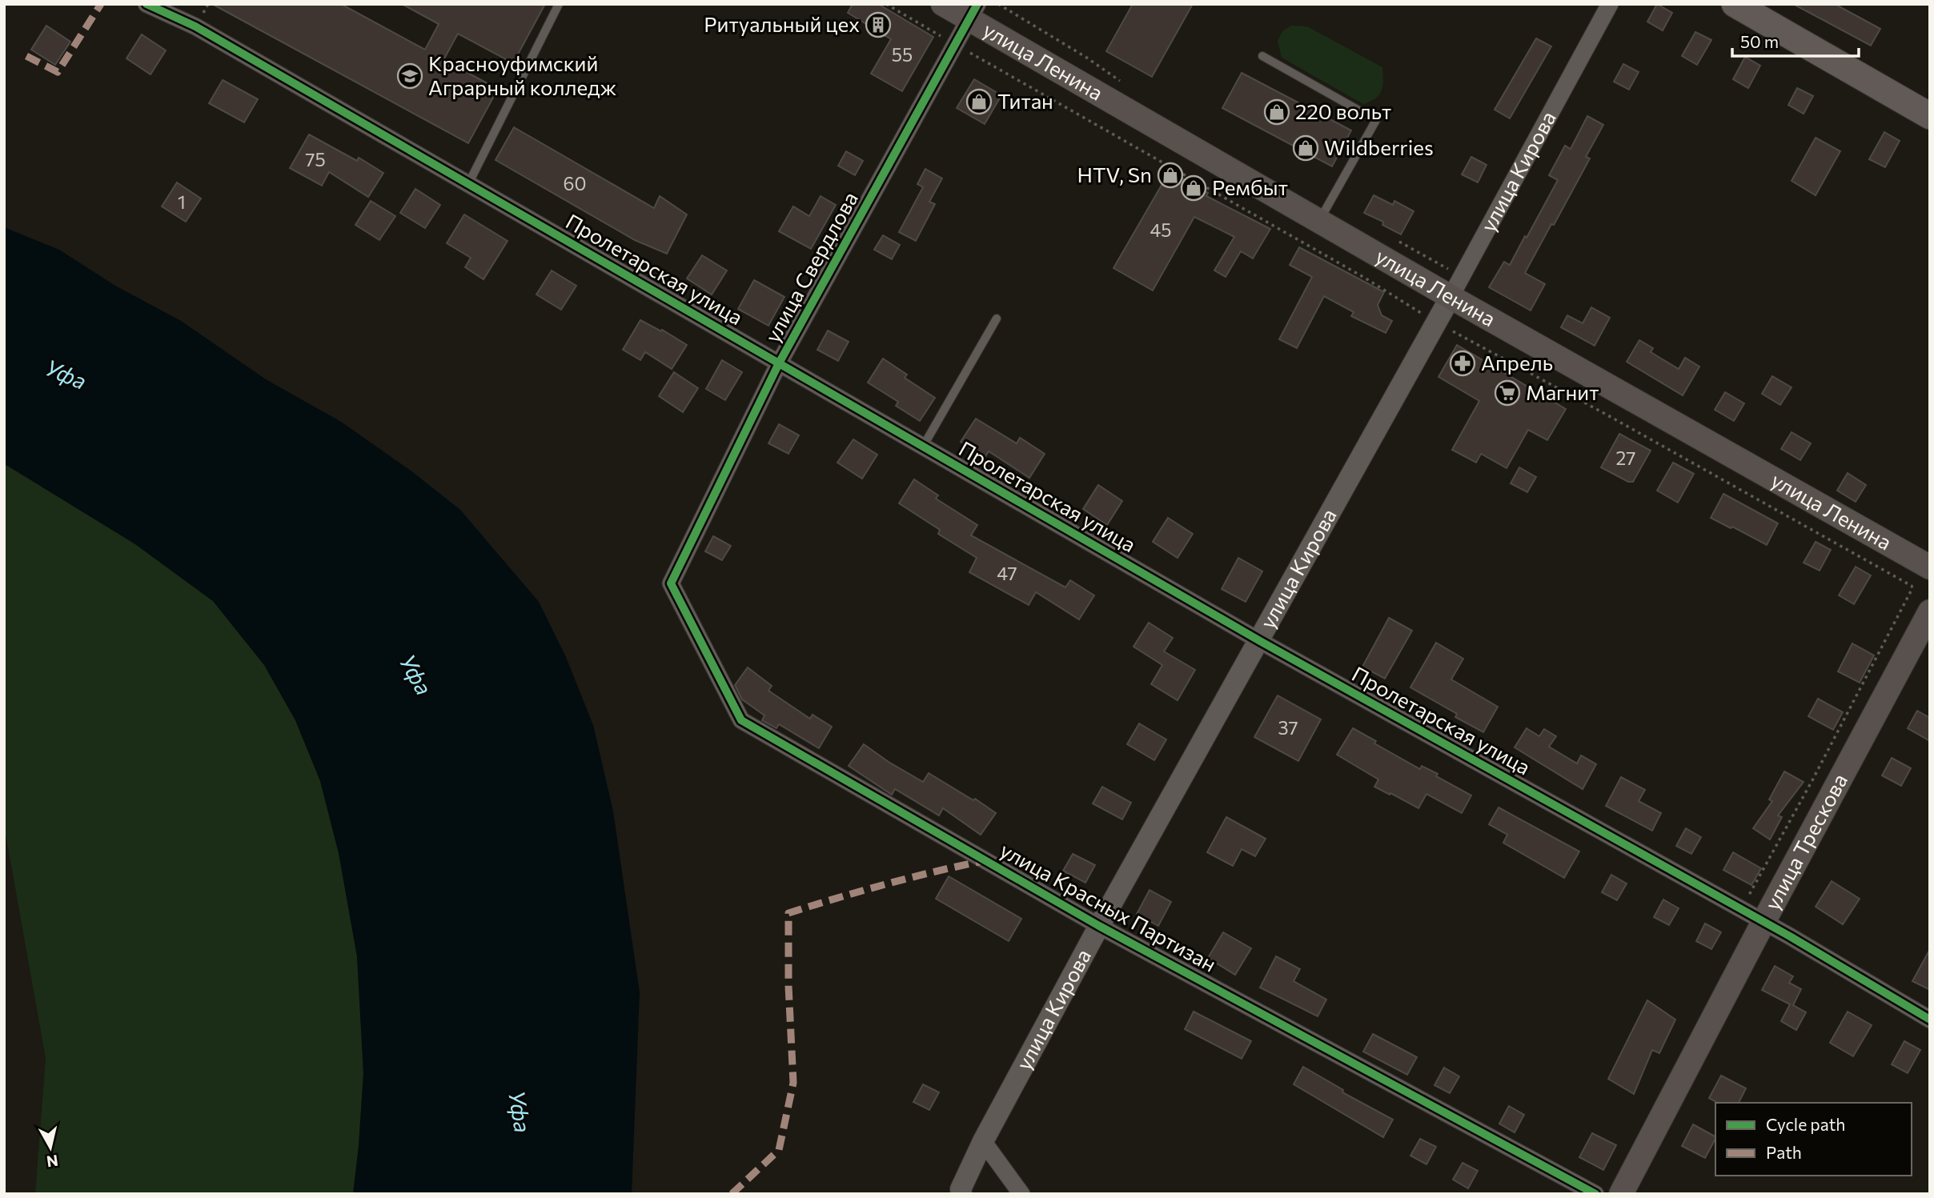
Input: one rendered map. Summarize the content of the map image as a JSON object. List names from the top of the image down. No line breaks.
{"streets":{"main road":["улица Ленина","улица Трескова"],"street":["улица Кирова","улица Свердлова","Пролетарская улица","улица Красных Партизан"]},"crossings":[["улица Ленина","улица Кирова"],["улица Ленина","улица Свердлова"],["улица Кирова","Пролетарская улица"],["улица Кирова","улица Красных Партизан"],["улица Свердлова","Пролетарская улица"],["улица Свердлова","улица Красных Партизан"],["Пролетарская улица","улица Трескова"]],"water":["Уфа"],"places":{"building":["Ритуальный цех"],"school or university":["Красноуфимский Аграрный колледж"],"shop":["Титан","220 вольт","Wildberries","HTV, Sn","Рембыт"],"pharmacy":["Апрель"],"supermarket":["Магнит"]},"house_numbers":["55","75","60","1","45","27","47","37"],"legend":["Cycle path","Path"],"scale_bar":"50 m","north":"bottom"}
